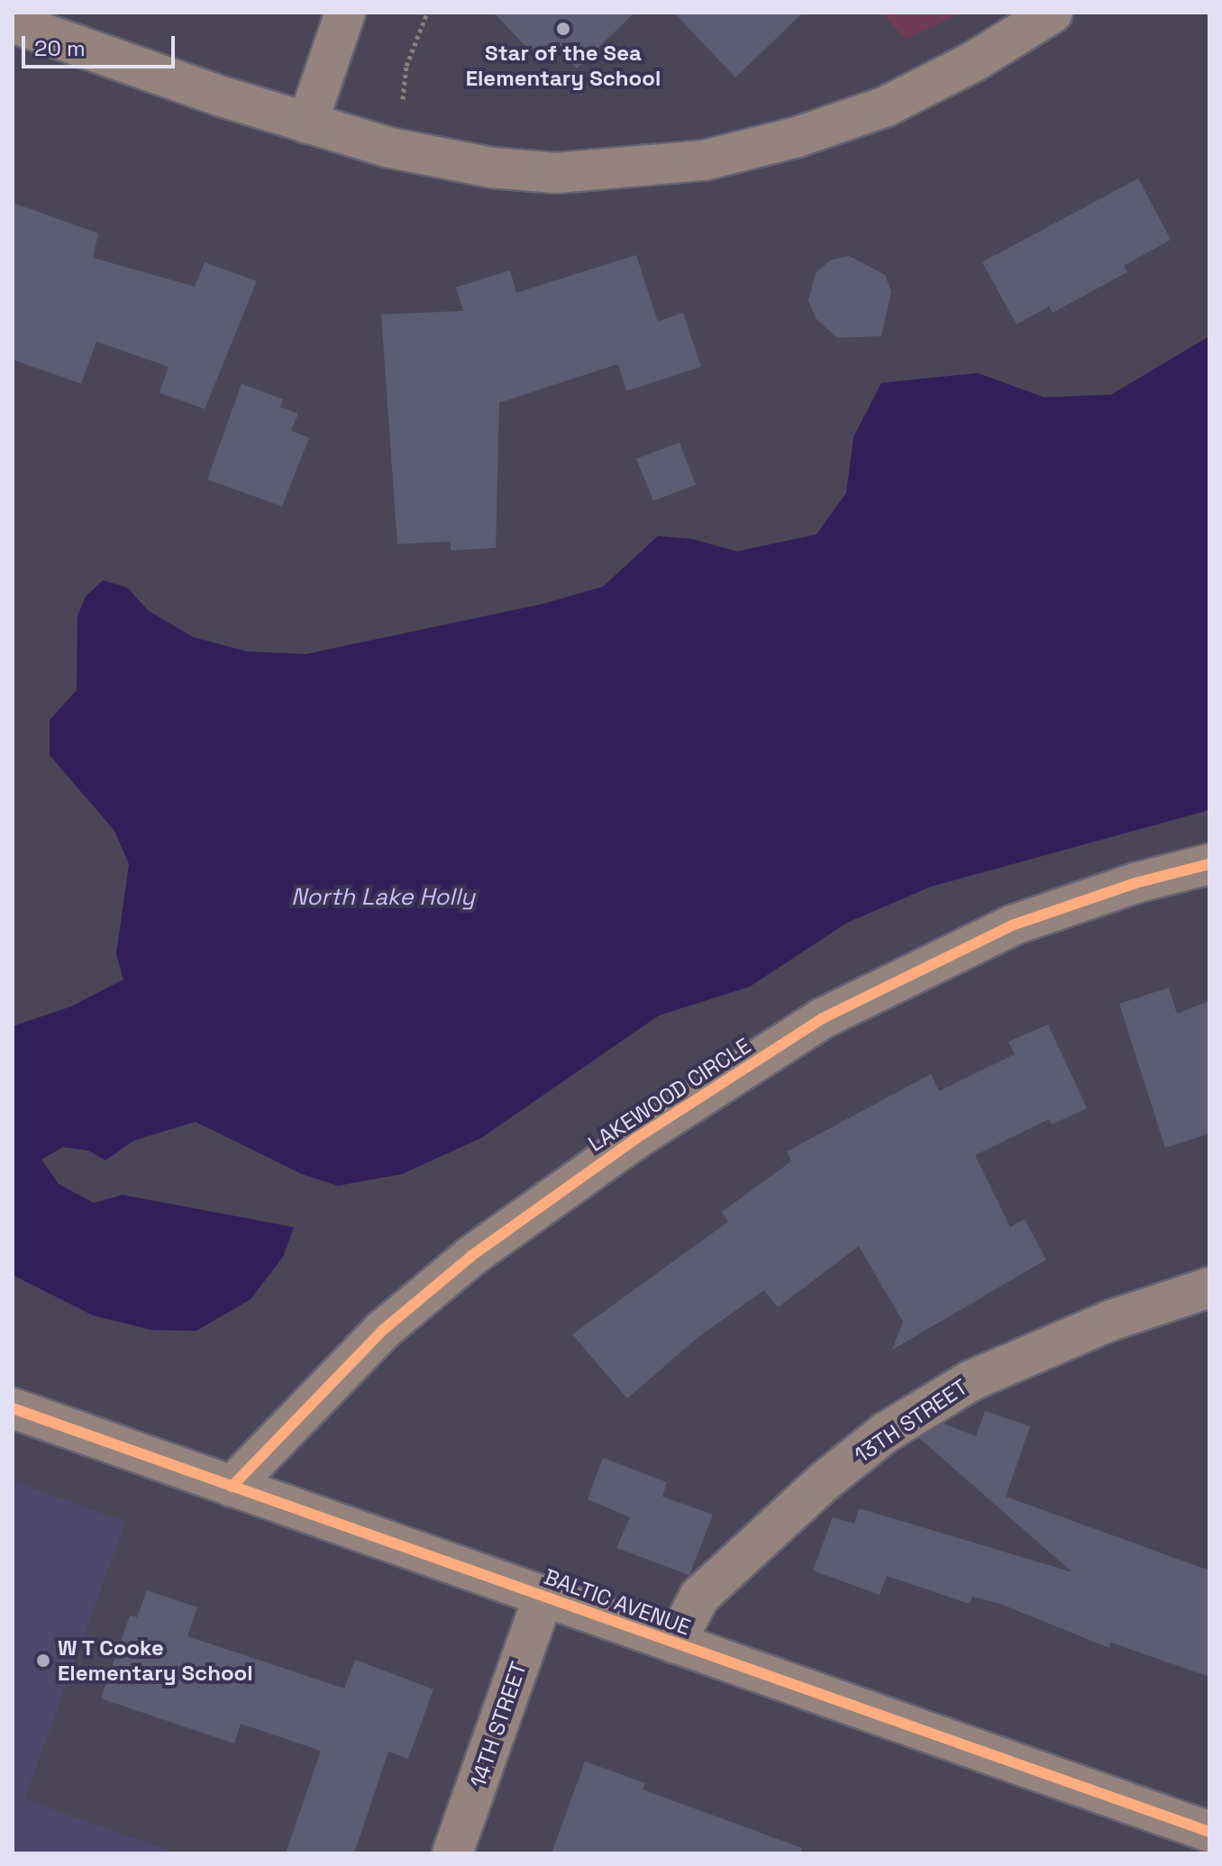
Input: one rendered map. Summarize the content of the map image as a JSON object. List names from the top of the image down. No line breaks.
{"streets":{"street":["LAKEWOOD CIRCLE","13TH STREET","BALTIC AVENUE","14TH STREET"]},"crossings":[["LAKEWOOD CIRCLE","BALTIC AVENUE"],["13TH STREET","BALTIC AVENUE"],["BALTIC AVENUE","14TH STREET"]],"water":["North Lake Holly"],"places":["Star of the Sea Elementary School","W T Cooke Elementary School"],"scale_bar":"20 m"}
